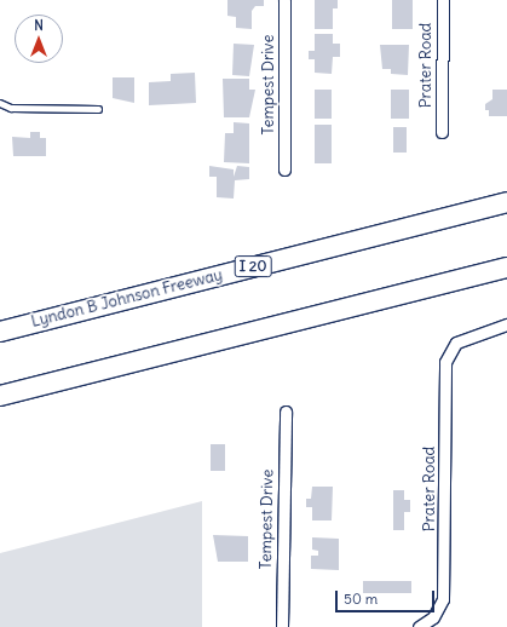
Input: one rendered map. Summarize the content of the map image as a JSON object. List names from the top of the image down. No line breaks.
{"streets":{"highway":["I 20","Lyndon B Johnson Freeway"],"street":["Prater Road","Tempest Drive"]},"scale_bar":"50 m","north":"top"}
